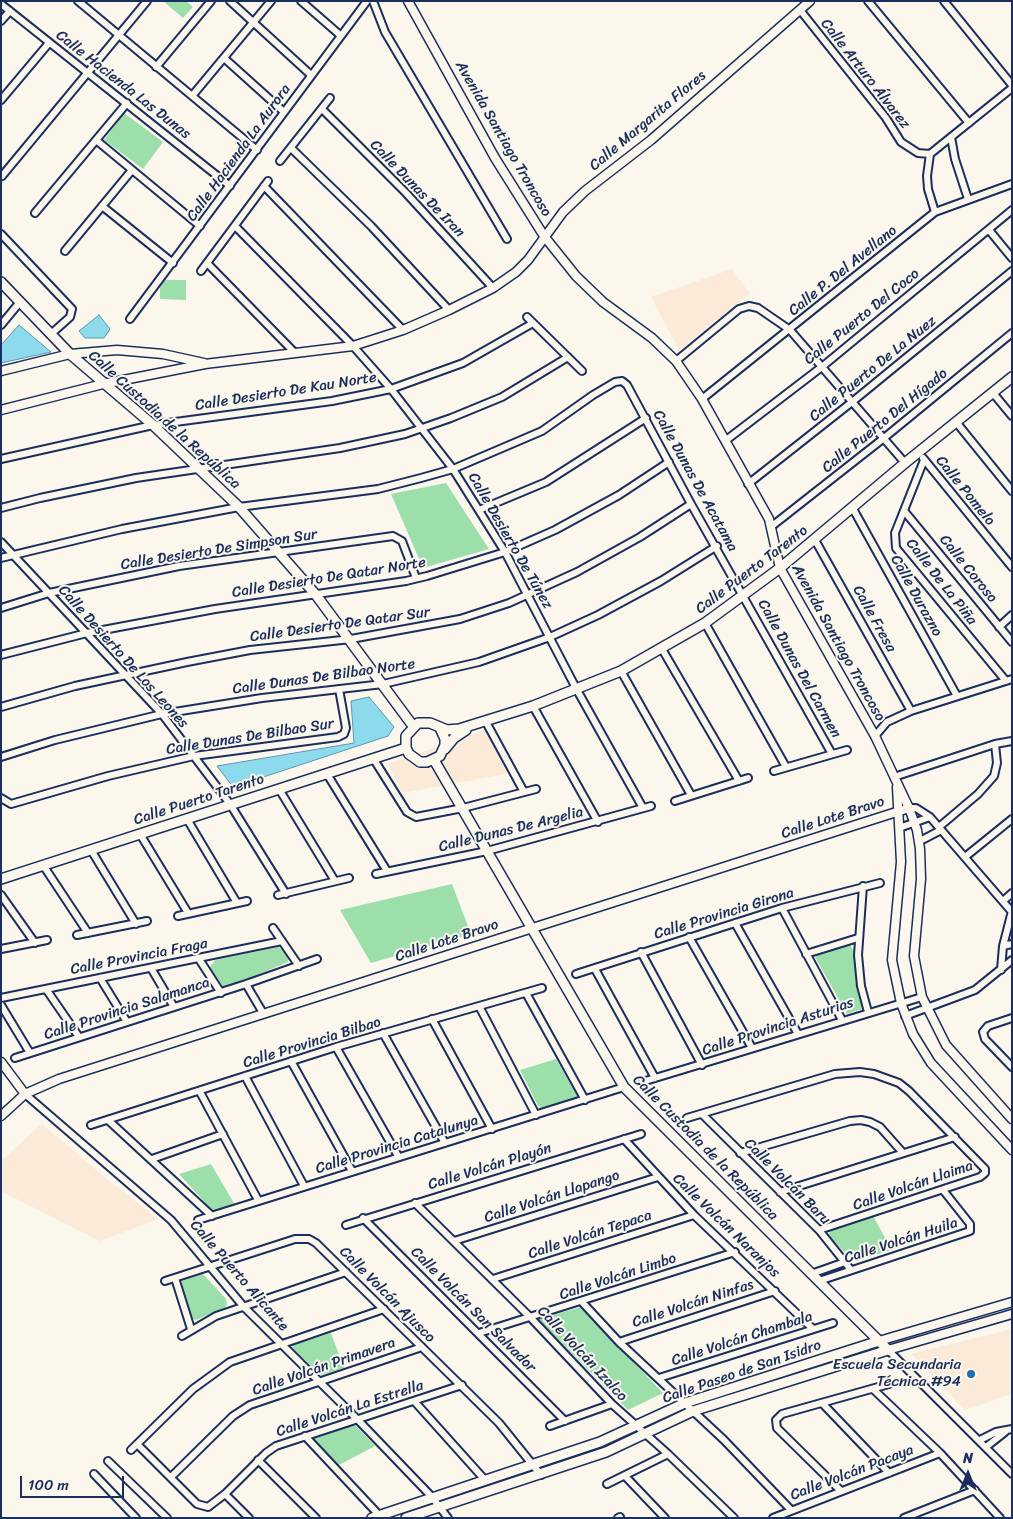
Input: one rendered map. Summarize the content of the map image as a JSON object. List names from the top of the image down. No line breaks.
{"streets":{"main road":["Calle Custodia de la República","Calle Puerto Tarento","Calle Paseo de San Isidro"],"street":["Calle Arturo Álvarez","Calle Hacienda Las Dunas","Calle Margarita Flores","Avenida Santiago Troncoso","Calle Hacienda La Aurora","Calle Dunas De Iran","Calle P. Del Avellano","Calle Puerto Del Coco","Calle Puerto De La Nuez","Calle Desierto De Kau Norte","Calle Puerto Del Hígado","Calle Dunas De Acatama","Calle Pomelo","Calle Desierto De Túnez","Calle Desierto De Simpson Sur","Calle Coroso","Calle Desierto De Qatar Norte","Calle De La Piña","Calle Durazno","Calle Fresa","Calle Desierto De Qatar Sur","Calle Desierto De Los Leones","Calle Dunas Del Carmen","Calle Dunas De Bilbao Norte","Calle Dunas De Bilbao Sur","Calle Lote Bravo","Calle Dunas De Argelia","Calle Provincia Girona","Calle Provincia Fraga","Calle Provincia Salamanca","Calle Provincia Asturias","Calle Provincia Bilbao","Calle Provincia Catalunya","Calle Volcán Playón","Calle Volcán Baru","Calle Volcán Llaima","Calle Volcán Llapango","Calle Volcán Naranjos","Calle Volcán Tepaca","Calle Volcán Huila","Calle Puerto Alicante","Calle Volcán Limbo","Calle Volcán Ajusco","Calle Volcán Ninfas","Calle Volcán San Salvador","Calle Volcán Chambala","Calle Volcán Izalco","Calle Volcán Primavera","Calle Volcán La Estrella","Calle Volcán Pacaya"]},"crossings":[["Calle Arturo Álvarez","Calle Margarita Flores"],["Calle Hacienda Las Dunas","Calle Hacienda La Aurora"],["Calle Margarita Flores","Avenida Santiago Troncoso"],["Calle Margarita Flores","Calle Dunas De Iran"],["Calle Margarita Flores","Calle Custodia de la República"],["Calle Margarita Flores","Calle Desierto De Túnez"],["Avenida Santiago Troncoso","Calle P. Del Avellano"],["Avenida Santiago Troncoso","Calle Puerto Del Coco"],["Avenida Santiago Troncoso","Calle Puerto De La Nuez"],["Avenida Santiago Troncoso","Calle Puerto Del Hígado"],["Avenida Santiago Troncoso","Calle Puerto Tarento"],["Avenida Santiago Troncoso","Calle Lote Bravo"],["Avenida Santiago Troncoso","Calle Provincia Asturias"],["Calle Desierto De Kau Norte","Calle Custodia de la República"],["Calle Desierto De Kau Norte","Calle Desierto De Túnez"],["Calle Custodia de la República","Calle Desierto De Simpson Sur"],["Calle Custodia de la República","Calle Puerto Tarento"],["Calle Custodia de la República","Calle Desierto De Qatar Norte"],["Calle Custodia de la República","Calle Desierto De Qatar Sur"],["Calle Custodia de la República","Calle Dunas De Bilbao Norte"],["Calle Custodia de la República","Calle Lote Bravo"],["Calle Custodia de la República","Calle Dunas De Argelia"],["Calle Custodia de la República","Calle Provincia Catalunya"],["Calle Custodia de la República","Calle Volcán Huila"],["Calle Custodia de la República","Calle Paseo de San Isidro"],["Calle Dunas De Acatama","Calle Desierto De Túnez"],["Calle Dunas De Acatama","Calle Puerto Tarento"],["Calle Dunas De Acatama","Calle Desierto De Qatar Norte"],["Calle Dunas De Acatama","Calle Desierto De Qatar Sur"],["Calle Dunas De Acatama","Calle Dunas Del Carmen"],["Calle Dunas De Acatama","Calle Dunas De Bilbao Norte"],["Calle Pomelo","Calle Puerto Tarento"],["Calle Pomelo","Calle De La Piña"],["Calle Desierto De Túnez","Calle Puerto Tarento"],["Calle Desierto De Túnez","Calle Desierto De Qatar Norte"],["Calle Desierto De Túnez","Calle Desierto De Qatar Sur"],["Calle Desierto De Túnez","Calle Dunas De Bilbao Norte"],["Calle Desierto De Túnez","Calle Dunas De Argelia"],["Calle Desierto De Simpson Sur","Calle Desierto De Qatar Norte"],["Calle Desierto De Simpson Sur","Calle Desierto De Los Leones"],["Calle Coroso","Calle De La Piña"],["Calle Puerto Tarento","Calle De La Piña"],["Calle Puerto Tarento","Calle Durazno"],["Calle Puerto Tarento","Calle Fresa"],["Calle Puerto Tarento","Calle Desierto De Los Leones"],["Calle Puerto Tarento","Calle Dunas Del Carmen"],["Calle Desierto De Qatar Norte","Calle Desierto De Los Leones"],["Calle Desierto De Qatar Sur","Calle Desierto De Los Leones"],["Calle Desierto De Los Leones","Calle Dunas De Bilbao Norte"],["Calle Desierto De Los Leones","Calle Dunas De Bilbao Sur"],["Calle Dunas De Bilbao Norte","Calle Dunas De Bilbao Sur"],["Calle Lote Bravo","Calle Puerto Alicante"],["Calle Volcán Playón","Calle Volcán Naranjos"],["Calle Volcán Playón","Calle Volcán San Salvador"],["Calle Volcán Playón","Calle Volcán Izalco"],["Calle Volcán Baru","Calle Volcán Llaima"],["Calle Volcán Baru","Calle Volcán Huila"],["Calle Volcán Llaima","Calle Volcán Huila"],["Calle Volcán Llapango","Calle Volcán Naranjos"],["Calle Volcán Llapango","Calle Volcán Izalco"],["Calle Volcán Naranjos","Calle Volcán Tepaca"],["Calle Volcán Naranjos","Calle Volcán Limbo"],["Calle Volcán Naranjos","Calle Volcán Ninfas"],["Calle Volcán Naranjos","Calle Volcán Chambala"],["Calle Volcán Tepaca","Calle Volcán Izalco"],["Calle Puerto Alicante","Calle Volcán Ajusco"],["Calle Puerto Alicante","Calle Volcán Primavera"],["Calle Puerto Alicante","Calle Paseo de San Isidro"],["Calle Puerto Alicante","Calle Volcán La Estrella"],["Calle Volcán Limbo","Calle Volcán San Salvador"],["Calle Volcán Limbo","Calle Volcán Izalco"],["Calle Volcán Ajusco","Calle Volcán Primavera"],["Calle Volcán Ajusco","Calle Paseo de San Isidro"],["Calle Volcán Ajusco","Calle Volcán La Estrella"],["Calle Volcán Izalco","Calle Paseo de San Isidro"],["Calle Volcán Primavera","Calle Volcán La Estrella"]],"places":["Escuela Secundaria Técnica #94"],"scale_bar":"100 m","north":"top"}
